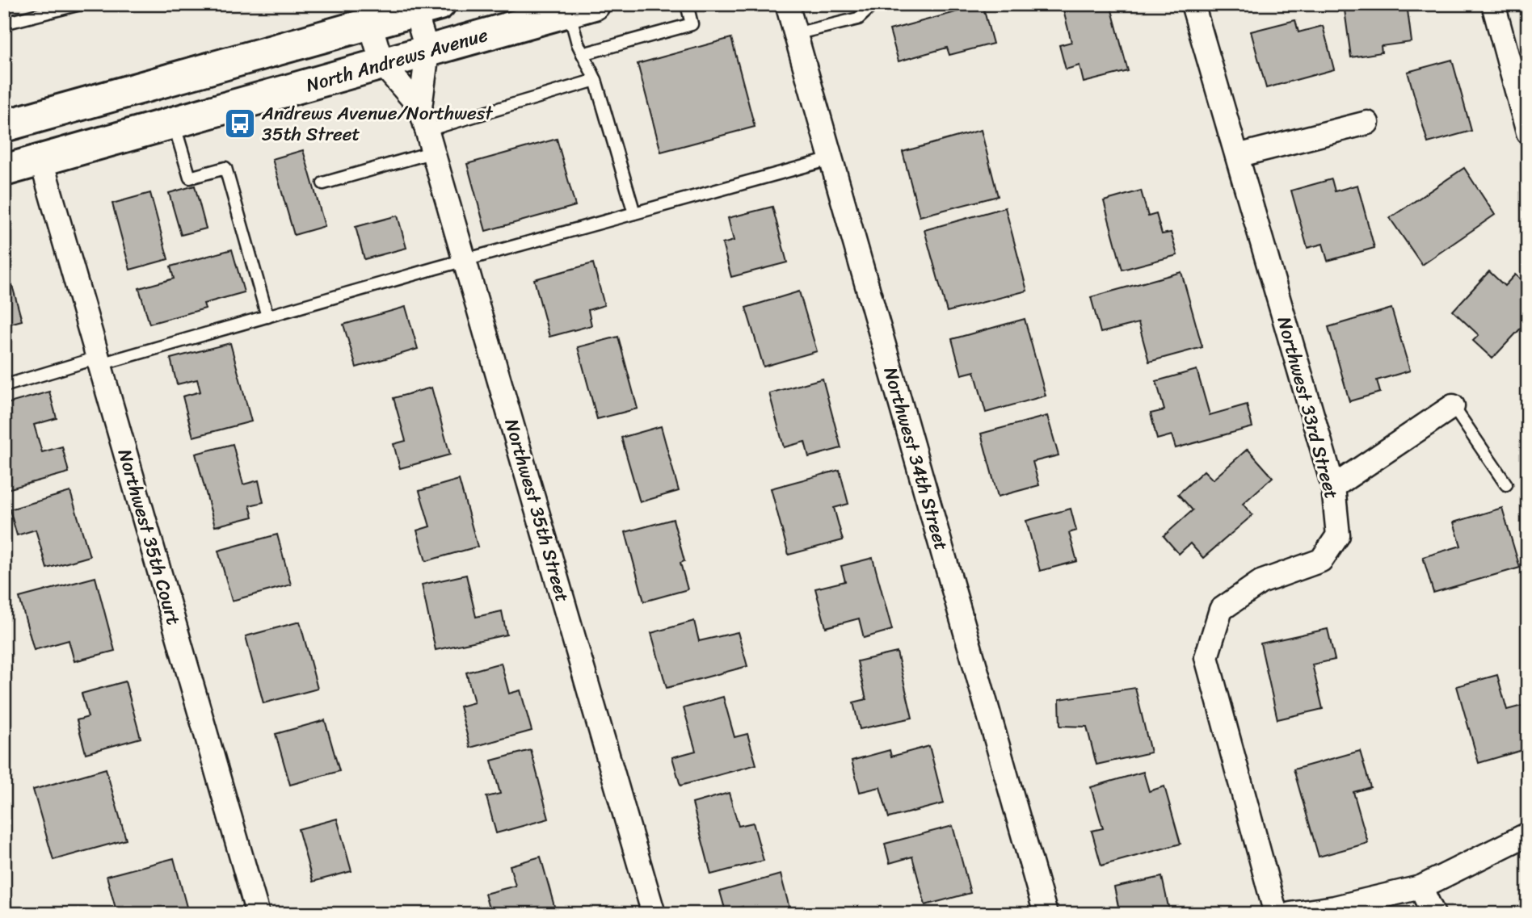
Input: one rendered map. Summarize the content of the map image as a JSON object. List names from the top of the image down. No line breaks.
{"streets":{"main road":["North Andrews Avenue"],"street":["Northwest 33rd Street","Northwest 34th Street","Northwest 35th Street","Northwest 35th Court"]},"crossings":[["North Andrews Avenue","Northwest 35th Street"],["North Andrews Avenue","Northwest 35th Court"]],"places":{"bus stop":["Andrews Avenue/Northwest 35th Street"]}}
